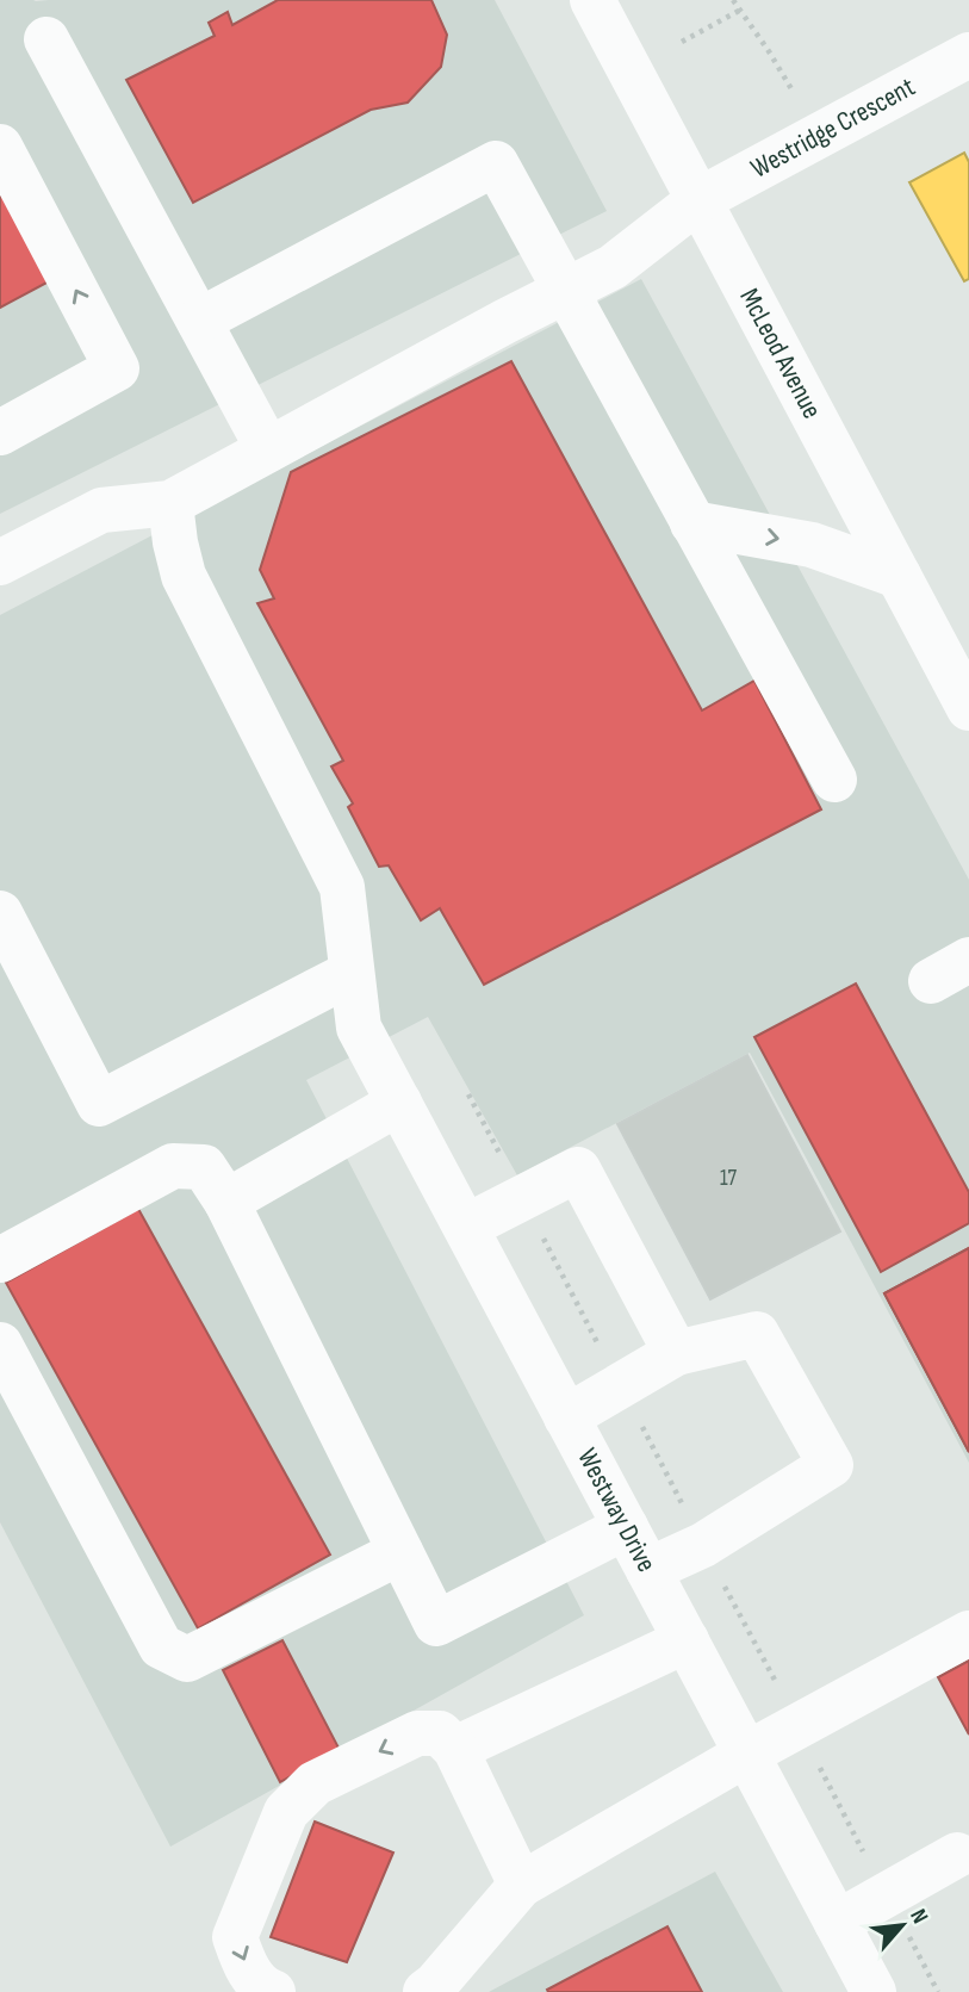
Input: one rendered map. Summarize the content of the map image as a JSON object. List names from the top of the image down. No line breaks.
{"streets":{"street":["Westridge Crescent","McLeod Avenue","Westway Drive"]},"crossings":[["Westridge Crescent","McLeod Avenue"]],"house_numbers":["17"],"north":"top right"}
